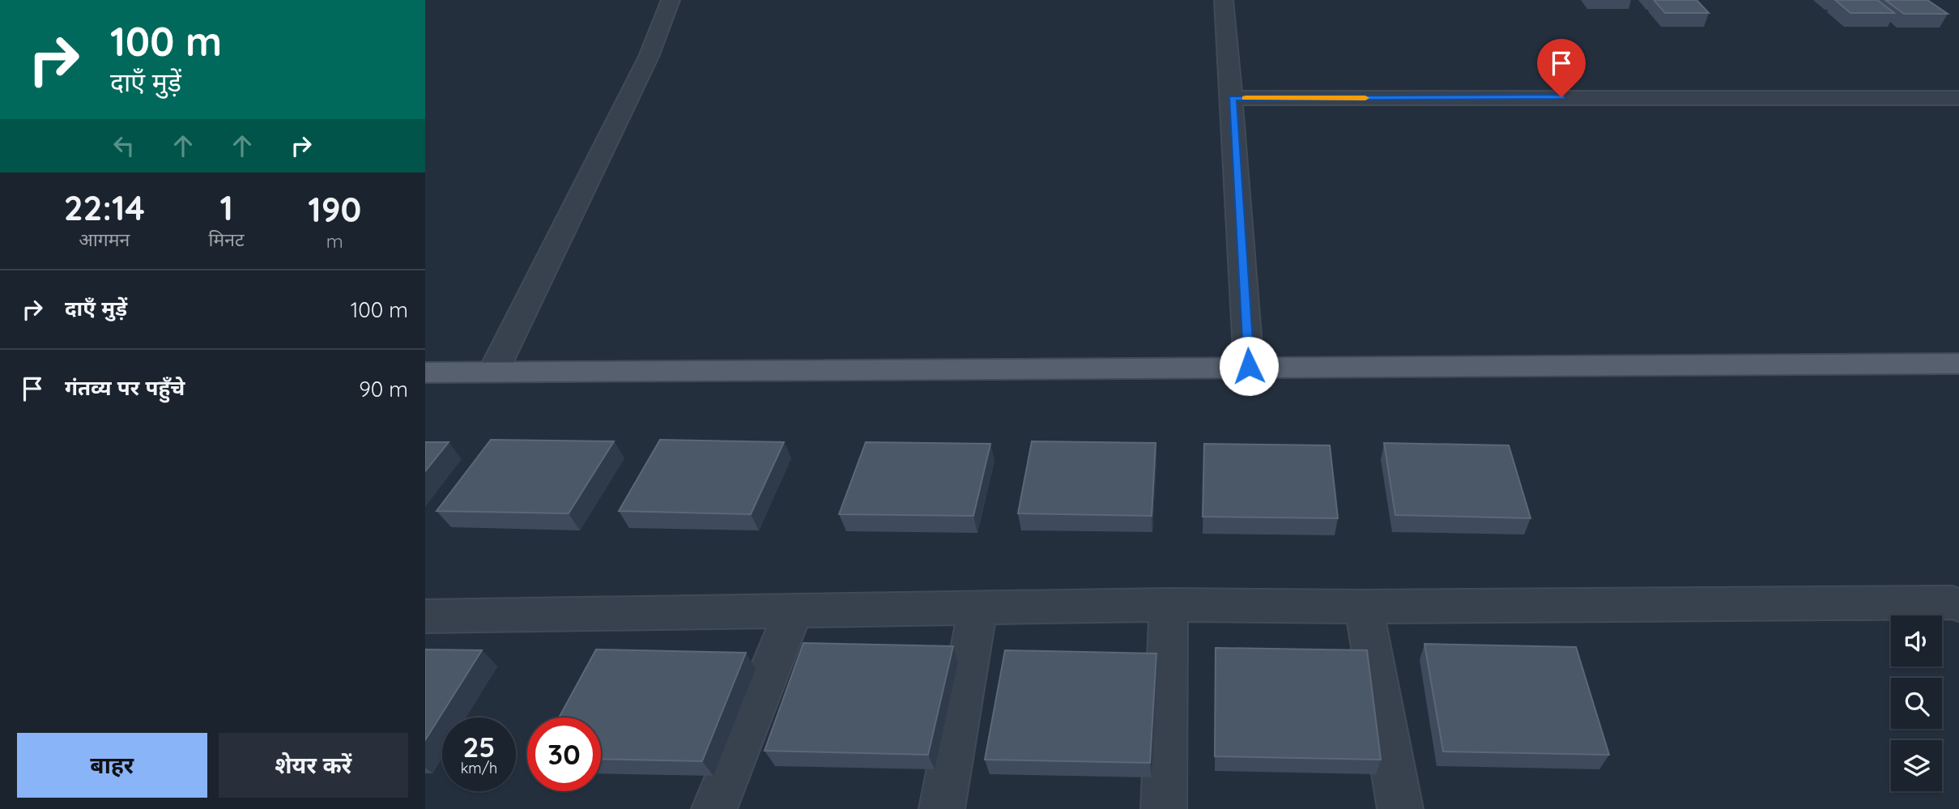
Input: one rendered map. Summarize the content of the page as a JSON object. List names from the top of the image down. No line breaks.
{"page":{"turn":["100 m","दाएँ मुड़ें"],"eta":["22:14","आगमन","1","मिनट","190","m"],"list":[{"name":"दाएँ मुड़ें","value":"100 m"},{"name":"गंतव्य पर पहुँचे","value":"90 m"}],"speed":"25 km/h","limit":"30","buttons":["बाहर","शेयर करें"]}}
